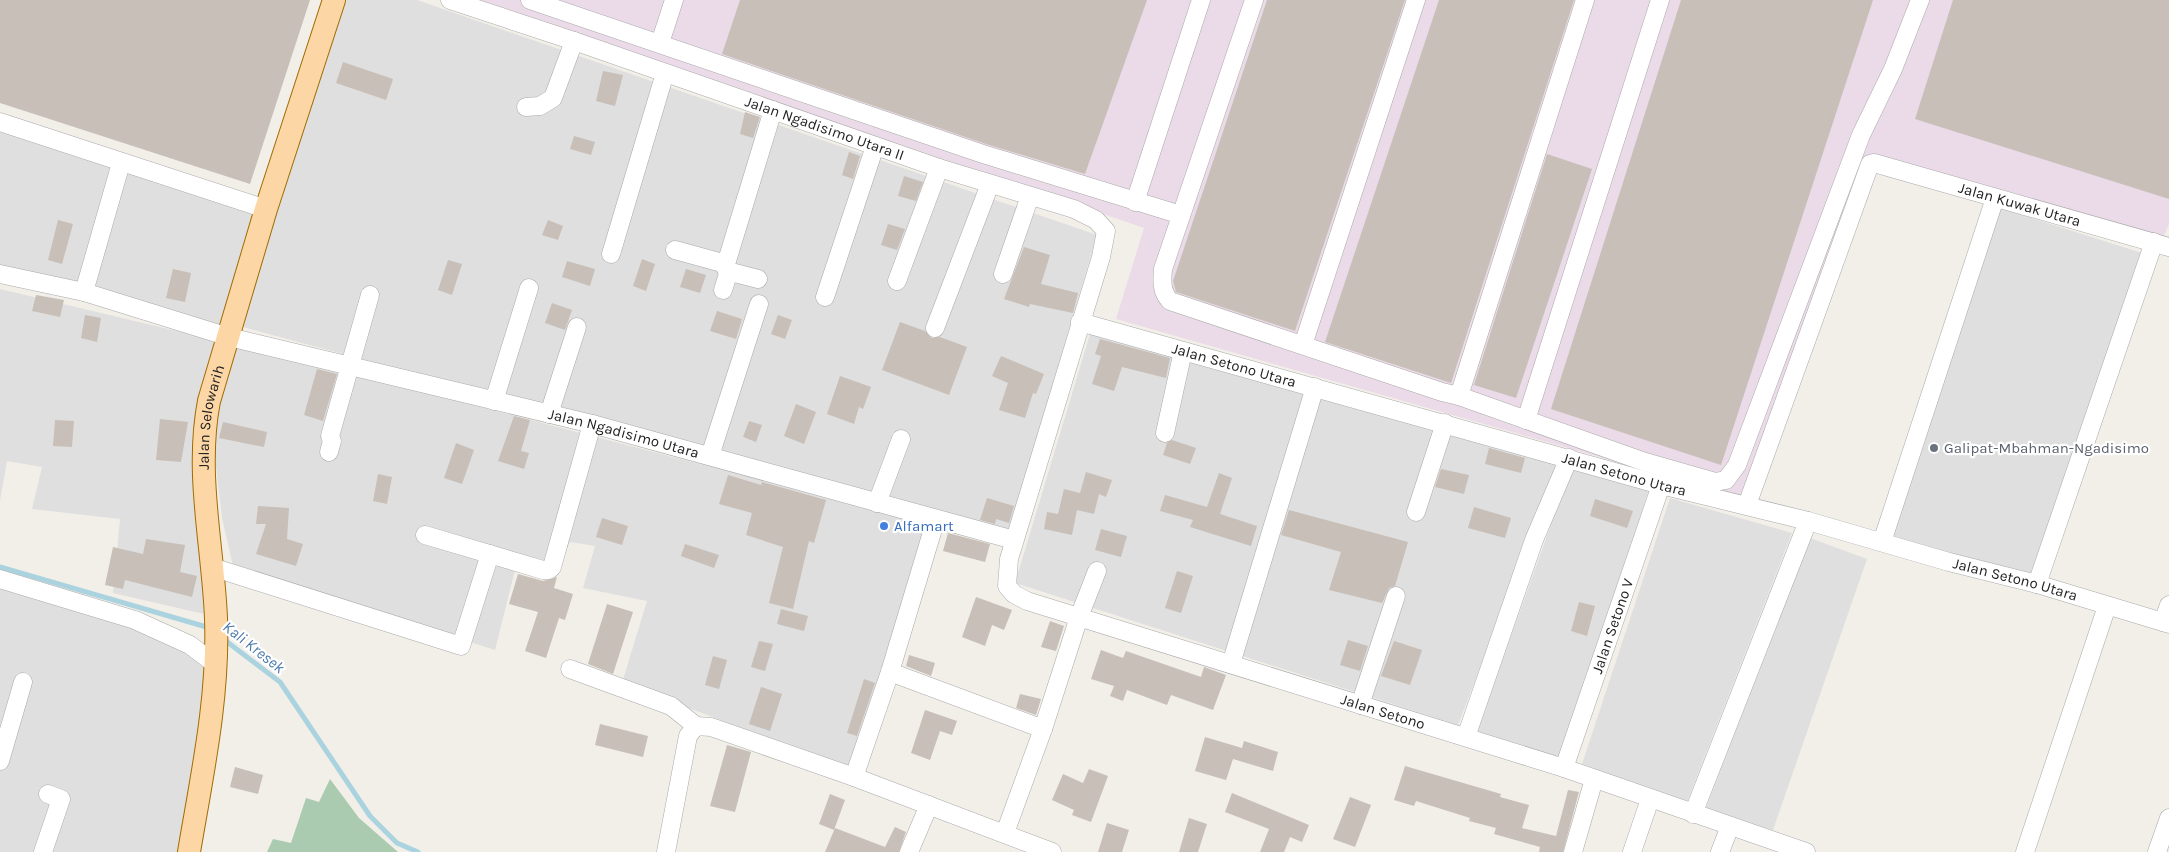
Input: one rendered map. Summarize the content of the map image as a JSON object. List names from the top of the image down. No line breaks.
{"streets":{"main road":["Jalan Selowarih"],"street":["Jalan Ngadisimo Utara II","Jalan Kuwak Utara","Jalan Setono Utara","Jalan Ngadisimo Utara","Jalan Setono V","Jalan Setono"]},"crossings":[["Jalan Ngadisimo Utara II","Jalan Setono Utara"],["Jalan Kuwak Utara","Jalan Setono Utara"],["Jalan Setono Utara","Jalan Setono V"],["Jalan Selowarih","Jalan Ngadisimo Utara"],["Jalan Ngadisimo Utara","Jalan Setono"],["Jalan Setono V","Jalan Setono"]],"water":["Kali Kresek"],"places":["Galipat-Mbahman-Ngadisimo","Alfamart"]}
